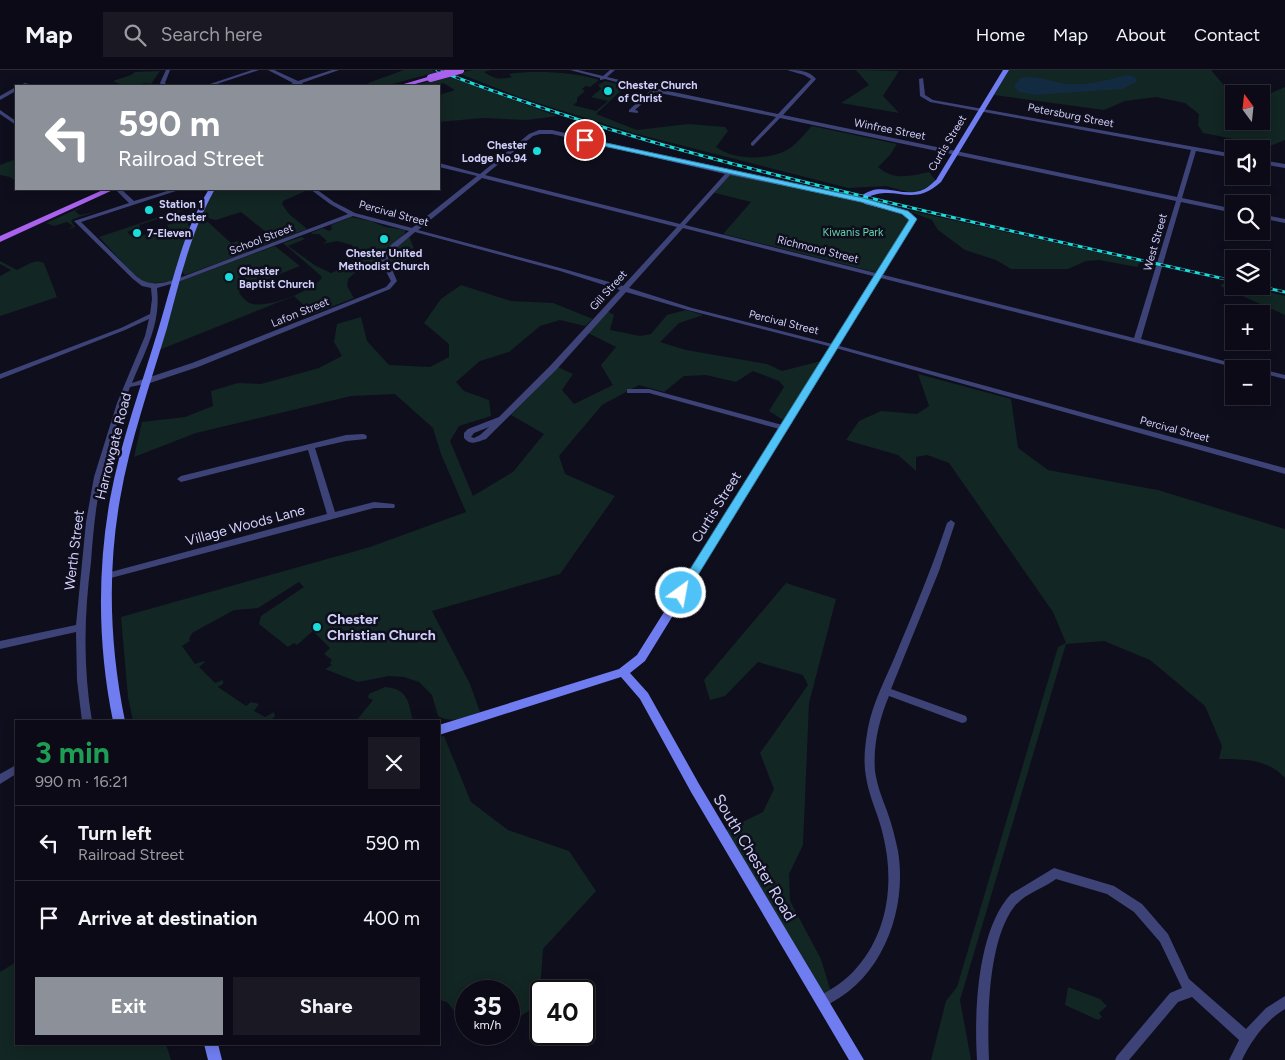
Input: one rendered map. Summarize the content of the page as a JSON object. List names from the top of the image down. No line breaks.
{"streets":{"street":["Petersburg Street","Winfree Street","Curtis Street","Percival Street","School Street","West Street","Richmond Street","Gill Street","Lafon Street","Harrowgate Road","Village Woods Lane","Werth Street","South Chester Road"]},"crossings":[["Petersburg Street","Curtis Street"],["Petersburg Street","West Street"],["Winfree Street","Curtis Street"],["Winfree Street","West Street"],["Curtis Street","Percival Street"],["Curtis Street","Richmond Street"],["Curtis Street","South Chester Road"],["Percival Street","School Street"],["Percival Street","Gill Street"],["Percival Street","Lafon Street"],["School Street","Harrowgate Road"],["West Street","Richmond Street"],["Richmond Street","Gill Street"],["Lafon Street","Harrowgate Road"],["Harrowgate Road","Village Woods Lane"]],"parks":["Kiwanis Park"],"places":["Chester Church of Christ","Chester Lodge No.94","Station 1 - Chester","7-Eleven","Chester United Methodist Church","Chester Baptist Church","Chester Christian Church"],"north":"top","page":{"header":"Map","search":"Search here","nav":["Home","Map","About","Contact"],"map_buttons":["+","−"],"turn":["590 m","Railroad Street"],"heading":["3 min","990 m · 16:21"],"list":[{"name":"Turn left","note":"Railroad Street","value":"590 m"},{"name":"Arrive at destination","value":"400 m"}],"buttons":["Exit","Share"],"speed":"35 km/h","limit":"40"}}
